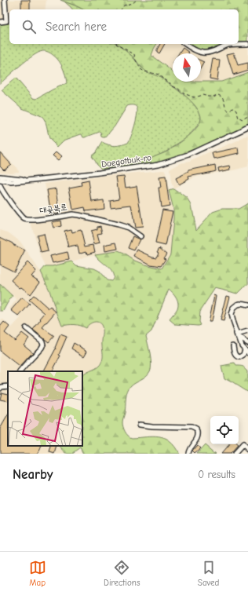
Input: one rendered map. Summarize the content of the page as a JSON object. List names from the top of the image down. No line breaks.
{"streets":{"street":["Daegotbuk-ro","대곶북로"]},"north":"top","page":{"search":"Search here","heading":["Nearby","0 results"],"nav":["Map","Directions","Saved"]}}
